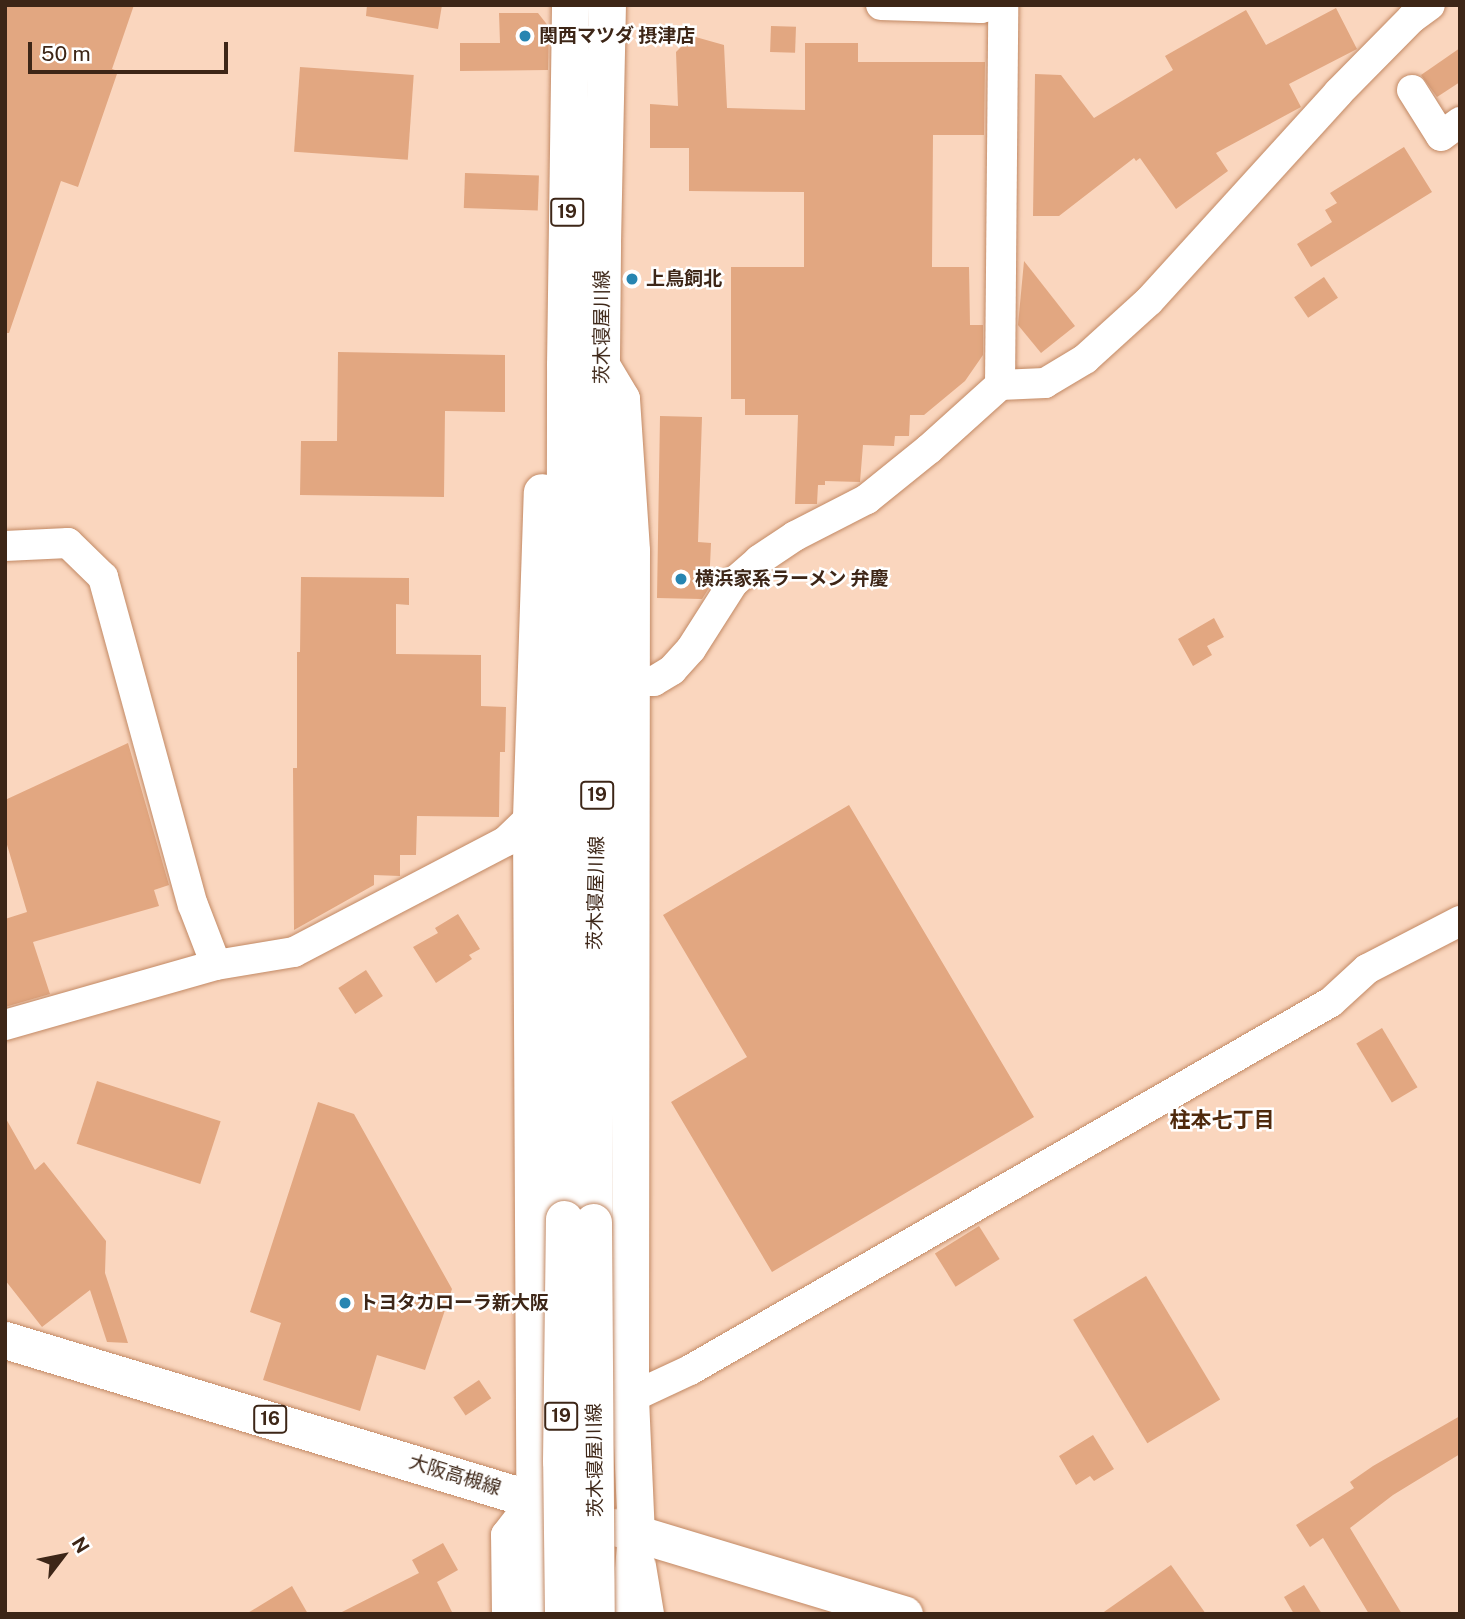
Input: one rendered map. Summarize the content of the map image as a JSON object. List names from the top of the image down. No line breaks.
{"streets":{"main road":["19","茨木寝屋川線","16","大阪高槻線"]},"districts":["柱本七丁目"],"places":["関西マツダ 摂津店","上鳥飼北","横浜家系ラーメン 弁慶","トヨタカローラ新大阪"],"scale_bar":"50 m","north":"top right"}
